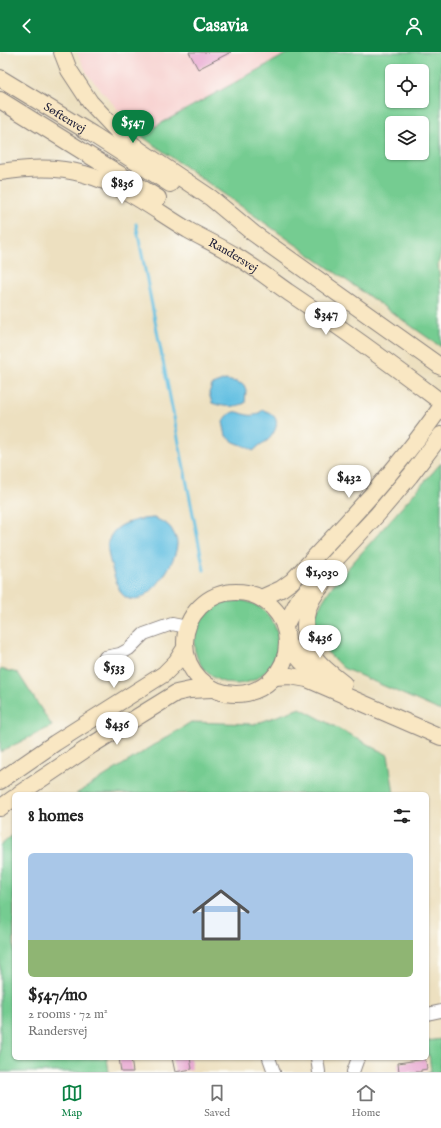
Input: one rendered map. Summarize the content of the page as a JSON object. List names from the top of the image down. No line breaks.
{"streets":{"main road":["Søftenvej","Randersvej"]},"crossings":[["Søftenvej","Randersvej"]],"page":{"header":"Casavia","price":["$547","$836","$347","$432","$1,030","$436","$533","$436"],"heading":"8 homes","list":[{"name":"$547/mo","note":"2 rooms · 72 m² · Randersvej"}],"tabs":["Map","Saved","Home"]}}
